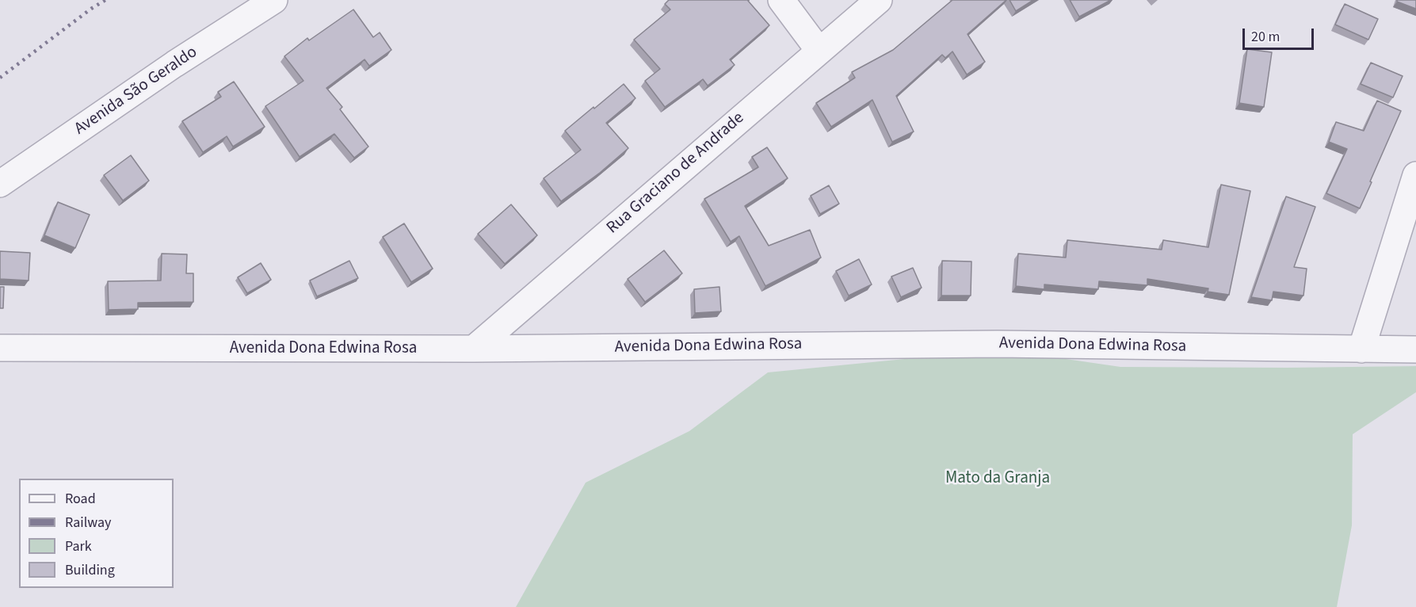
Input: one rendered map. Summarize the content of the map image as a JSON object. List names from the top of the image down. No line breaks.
{"streets":{"street":["Avenida São Geraldo","Rua Graciano de Andrade","Avenida Dona Edwina Rosa"]},"crossings":[["Rua Graciano de Andrade","Avenida Dona Edwina Rosa"]],"parks":["Mato da Granja"],"legend":["Road","Railway","Park","Building"],"scale_bar":"20 m"}
